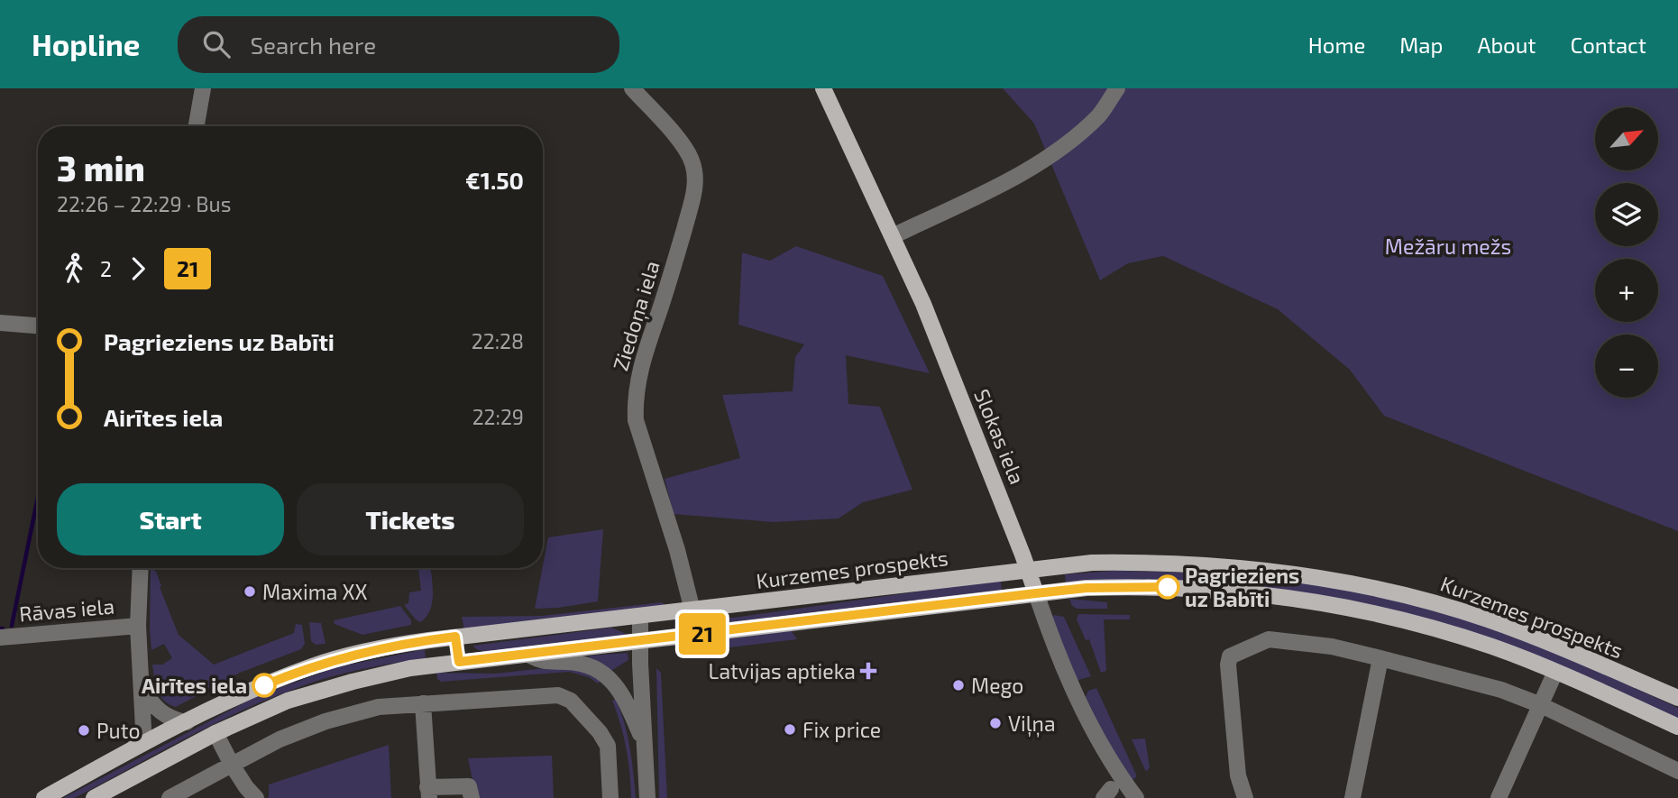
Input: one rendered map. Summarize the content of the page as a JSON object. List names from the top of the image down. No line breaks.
{"streets":{"main road":["Slokas iela","Kurzemes prospekts"],"street":["Ziedoņa iela","Rāvas iela"]},"crossings":[["Ziedoņa iela","Kurzemes prospekts"],["Slokas iela","Kurzemes prospekts"]],"parks":["Mežāru mežs"],"places":{"other":["Pagrieziens uz Babīti","Maxima XX","Airītes iela","Mego","Viļņa","Fix price","Puto"],"health":["Latvijas aptieka"]},"lines":["bus line 21"],"north":"top right","page":{"header":"Hopline","search":"Search here","nav":["Home","Map","About","Contact"],"on_map":"21","map_buttons":["+","−"],"heading":["3 min","22:26 – 22:29 · Bus","€1.50"],"legs":["2","21"],"list":[{"name":"Pagrieziens uz Babīti","value":"22:28"},{"name":"Airītes iela","value":"22:29"}],"buttons":["Start","Tickets"]}}
